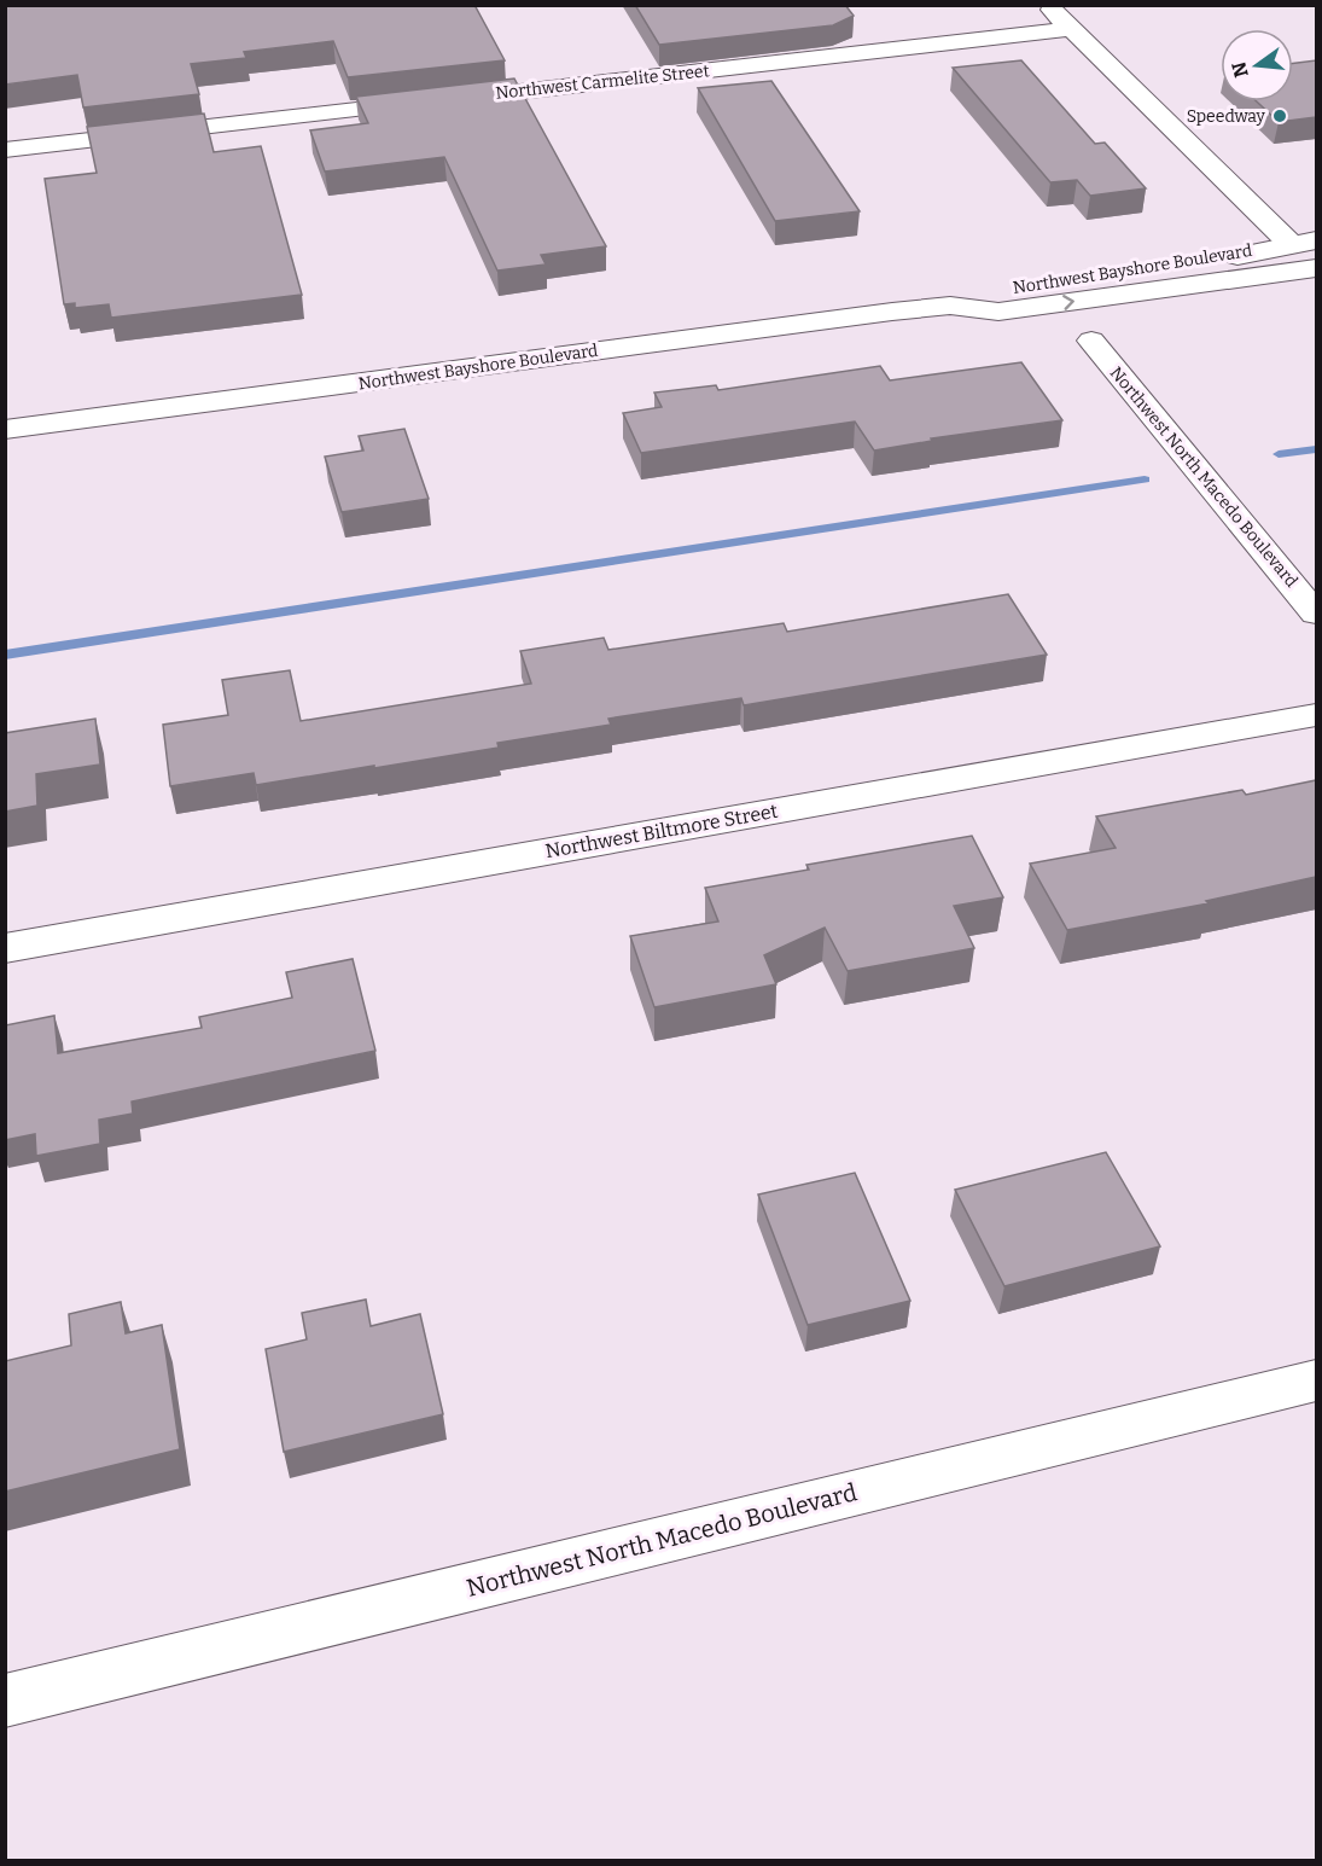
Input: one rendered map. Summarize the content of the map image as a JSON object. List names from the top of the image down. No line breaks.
{"streets":{"street":["Northwest Carmelite Street","Northwest Bayshore Boulevard","Northwest North Macedo Boulevard","Northwest Biltmore Street"]},"places":["Speedway"],"north":"left"}
